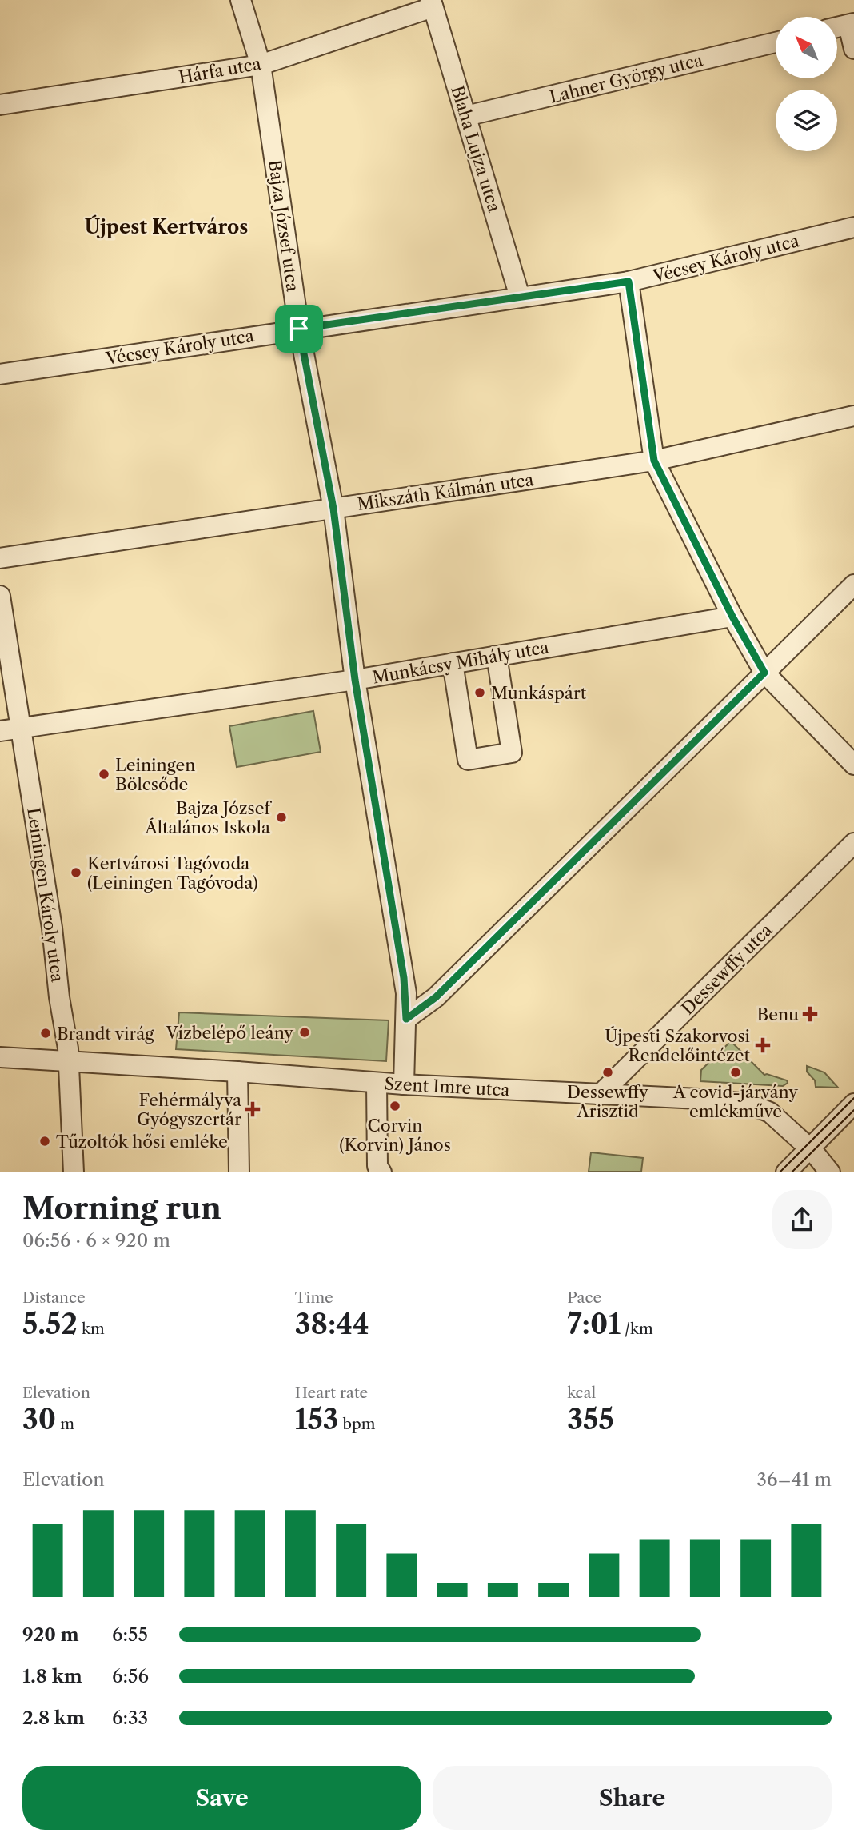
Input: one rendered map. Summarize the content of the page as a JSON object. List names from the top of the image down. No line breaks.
{"streets":{"street":["Hárfa utca","Lahner György utca","Blaha Lujza utca","Bajza József utca","Vécsey Károly utca","Mikszáth Kálmán utca","Munkácsy Mihály utca","Leiningen Károly utca","Dessewffy utca","Szent Imre utca"]},"crossings":[["Hárfa utca","Blaha Lujza utca"],["Hárfa utca","Bajza József utca"],["Lahner György utca","Blaha Lujza utca"],["Blaha Lujza utca","Vécsey Károly utca"],["Bajza József utca","Vécsey Károly utca"],["Bajza József utca","Mikszáth Kálmán utca"],["Bajza József utca","Munkácsy Mihály utca"],["Bajza József utca","Szent Imre utca"],["Munkácsy Mihály utca","Leiningen Károly utca"],["Leiningen Károly utca","Szent Imre utca"],["Dessewffy utca","Szent Imre utca"]],"districts":["Újpest Kertváros"],"places":{"other":["Munkáspárt","Leiningen Bölcsőde","Bajza József Általános Iskola","Kertvárosi Tagóvoda (Leiningen Tagóvoda)","Vízbelépő leány","Brandt virág","Dessewffy Arisztid","A covid-járvány emlékműve","Corvin (Korvin) János","Tűzoltók hősi emléke"],"health":["Benu","Újpesti Szakorvosi Rendelőintézet","Fehérmályva Gyógyszertár"]},"north":"top left","page":{"heading":["Morning run","06:56 · 6 × 920 m"],"stats":[["Distance","5.52 km"],["Time","38:44"],["Pace","7:01 /km"],["Elevation","30 m"],["Heart rate","153 bpm"],["kcal","355"]],"chart":["Elevation","36–41 m"],"list":[{"name":"920 m","note":"6:55"},{"name":"1.8 km","note":"6:56"},{"name":"2.8 km","note":"6:33"}],"buttons":["Save","Share"]}}
